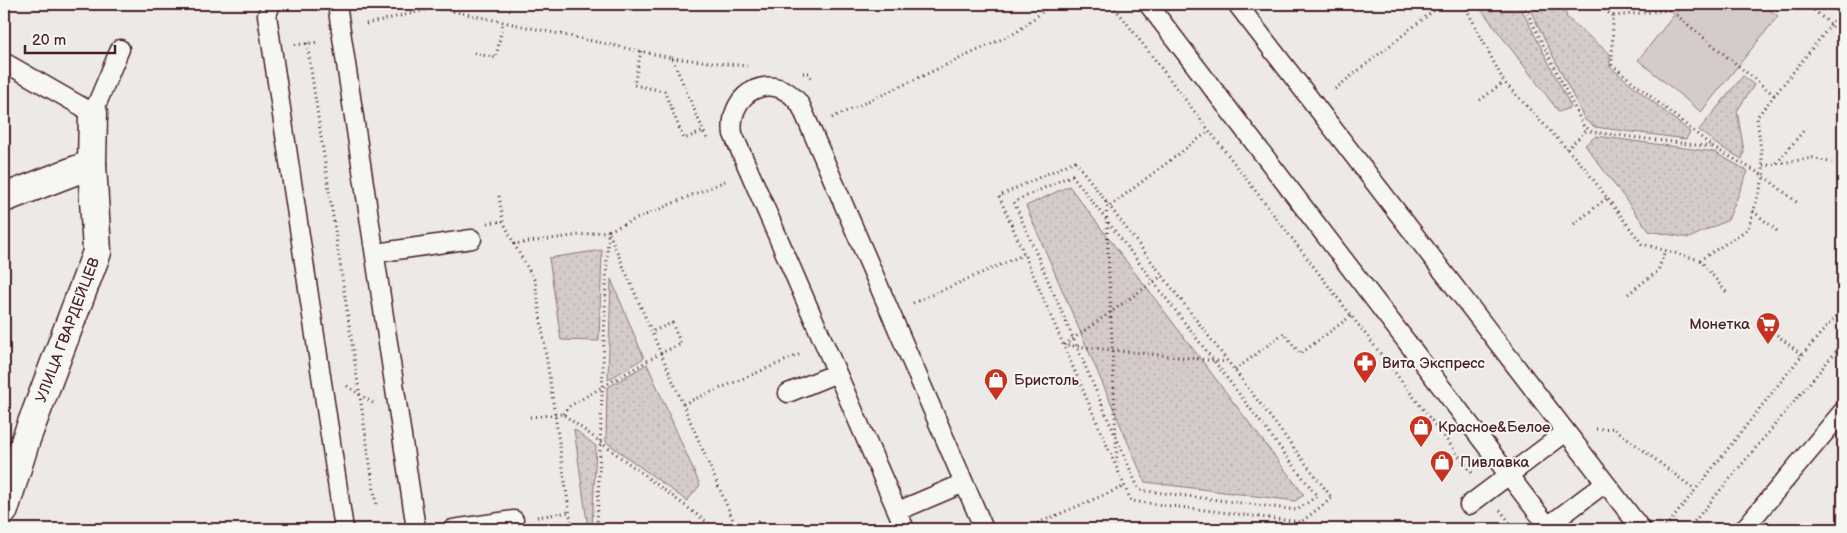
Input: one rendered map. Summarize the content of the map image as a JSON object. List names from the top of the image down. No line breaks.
{"streets":{"street":["УЛИЦА ГВАРДЕЙЦЕВ"]},"places":{"supermarket":["Монетка"],"pharmacy":["Вита Экспресс"],"shop":["Бристоль","Красное&Белое","Пивлавка"]},"scale_bar":"20 m"}
